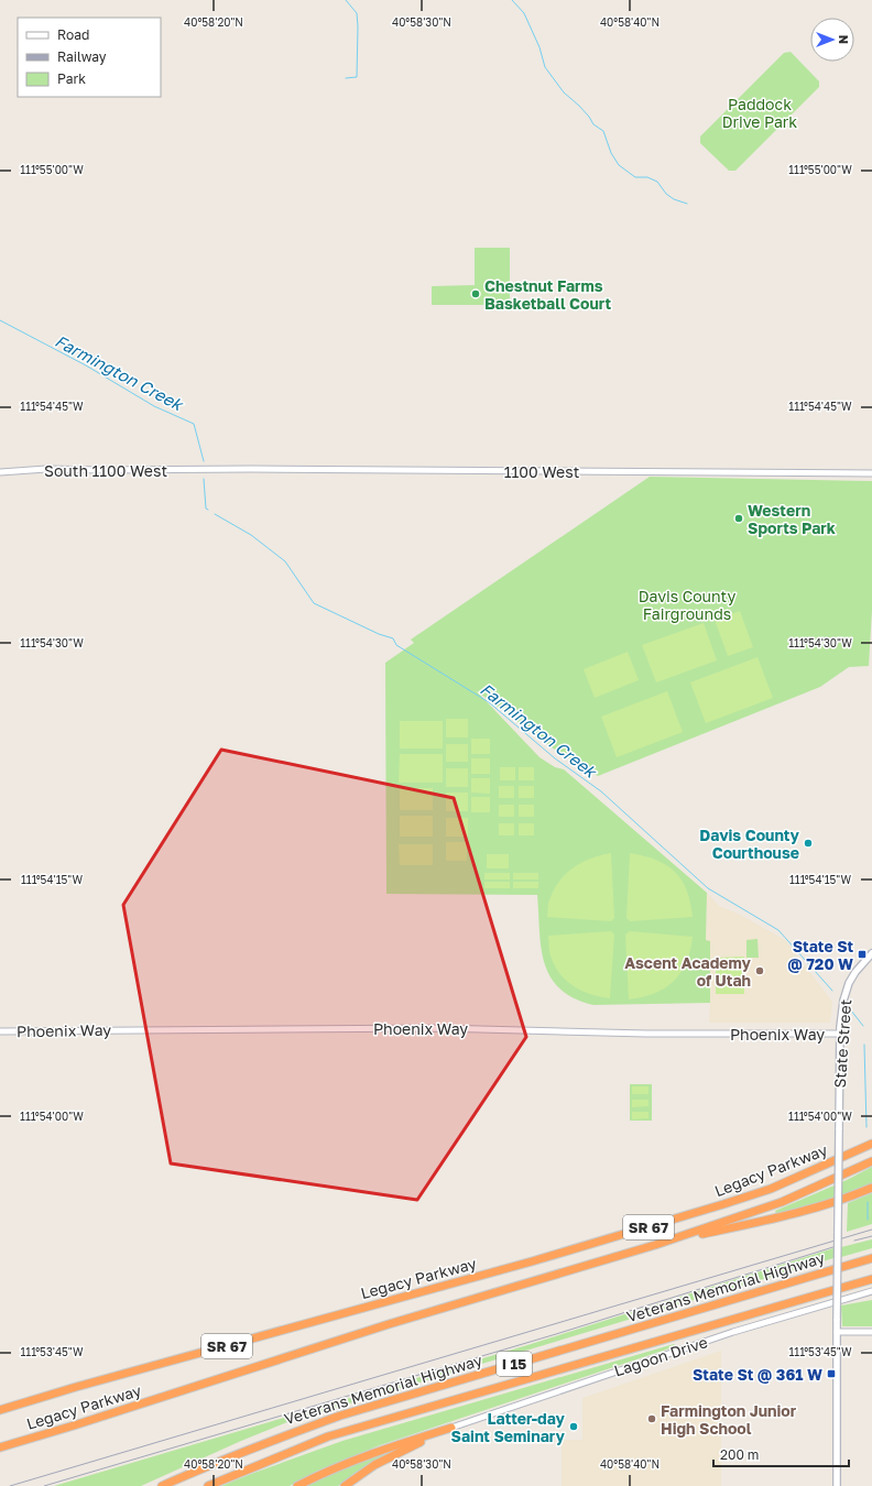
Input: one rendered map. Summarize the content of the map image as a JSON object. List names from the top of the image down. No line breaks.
{"streets":{"highway":["Legacy Parkway","SR 67","Veterans Memorial Highway","I 15"],"main road":["State Street"],"street":["South 1100 West","1100 West","Phoenix Way","Lagoon Drive"]},"crossings":[["South 1100 West","1100 West"],["Phoenix Way","State Street"]],"water":["Farmington Creek"],"parks":["Paddock Drive Park","Davis County Fairgrounds"],"places":{"other":["Chestnut Farms Basketball Court","Western Sports Park","Davis County Courthouse","Ascent Academy of Utah","Farmington Junior High School","Latter-day Saint Seminary"],"transit":["State St @ 720 W","State St @ 361 W"]},"legend":["Road","Railway","Park"],"scale_bar":"200 m","north":"right","coordinates":["40°58'20\"N","40°58'30\"N","40°58'40\"N","111°55'00\"W","111°54'45\"W","111°54'30\"W","111°54'15\"W","111°54'00\"W","111°53'45\"W"]}
